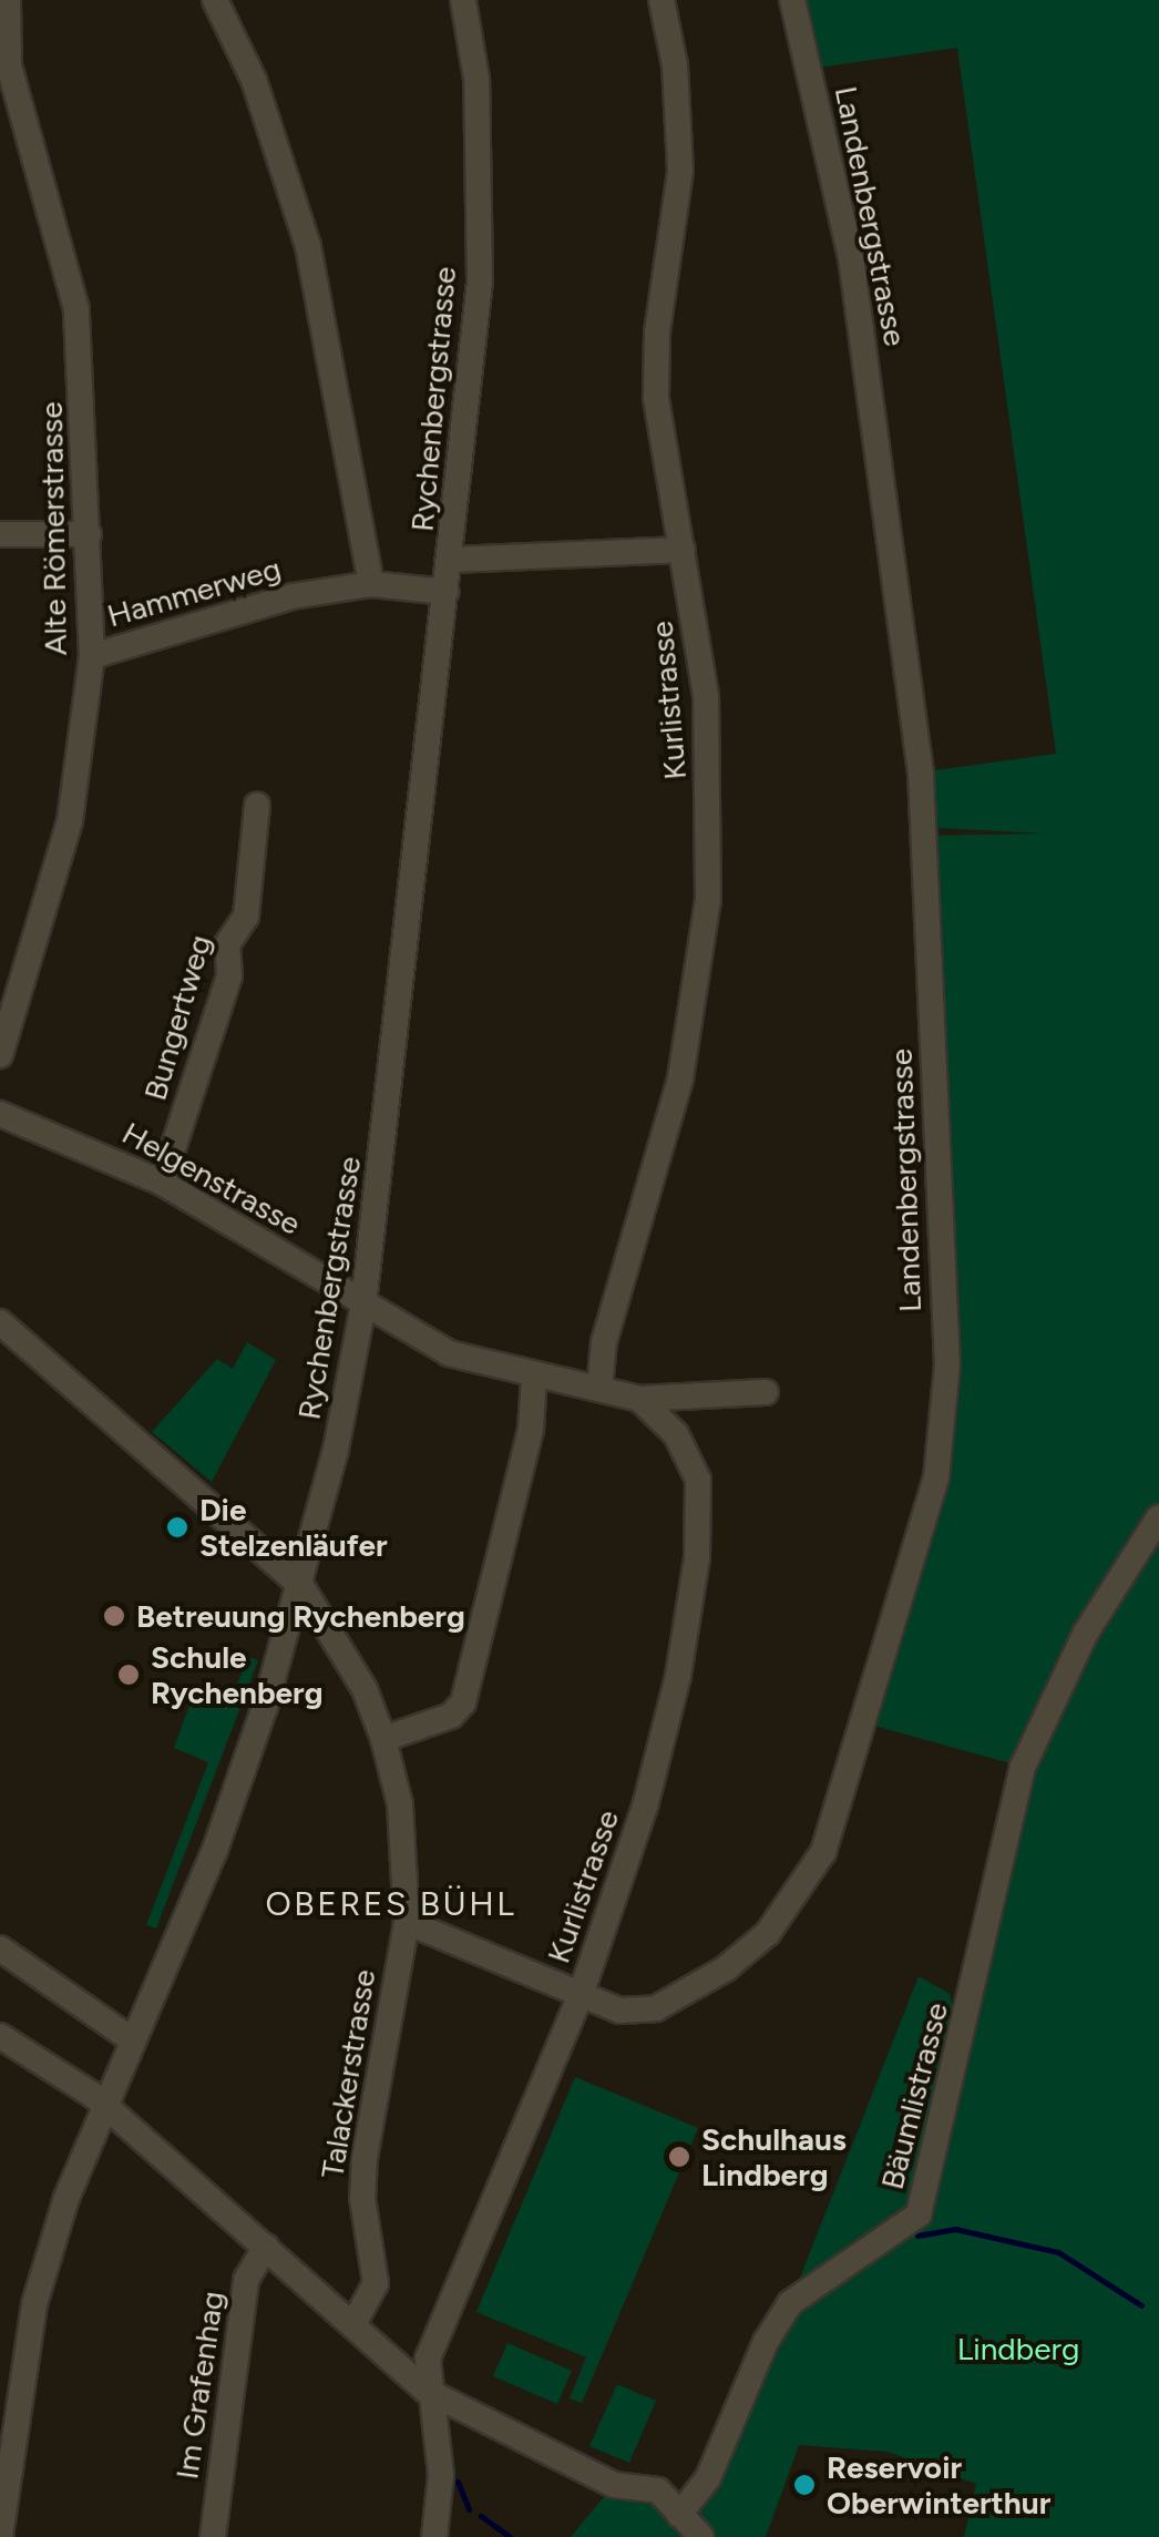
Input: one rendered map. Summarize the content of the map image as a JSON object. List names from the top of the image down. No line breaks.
{"streets":{"street":["Landenbergstrasse","Rychenbergstrasse","Alte Römerstrasse","Hammerweg","Kurlistrasse","Bungertweg","Helgenstrasse","Talackerstrasse","Bäumlistrasse","Im Grafenhag"]},"crossings":[["Landenbergstrasse","Kurlistrasse"],["Landenbergstrasse","Talackerstrasse"],["Rychenbergstrasse","Hammerweg"],["Rychenbergstrasse","Helgenstrasse"],["Rychenbergstrasse","Talackerstrasse"],["Alte Römerstrasse","Hammerweg"],["Kurlistrasse","Helgenstrasse"],["Bungertweg","Helgenstrasse"]],"districts":["OBERES BÜHL"],"parks":["Lindberg"],"places":["Die Stelzenläufer","Betreuung Rychenberg","Schule Rychenberg","Schulhaus Lindberg","Reservoir Oberwinterthur"]}
